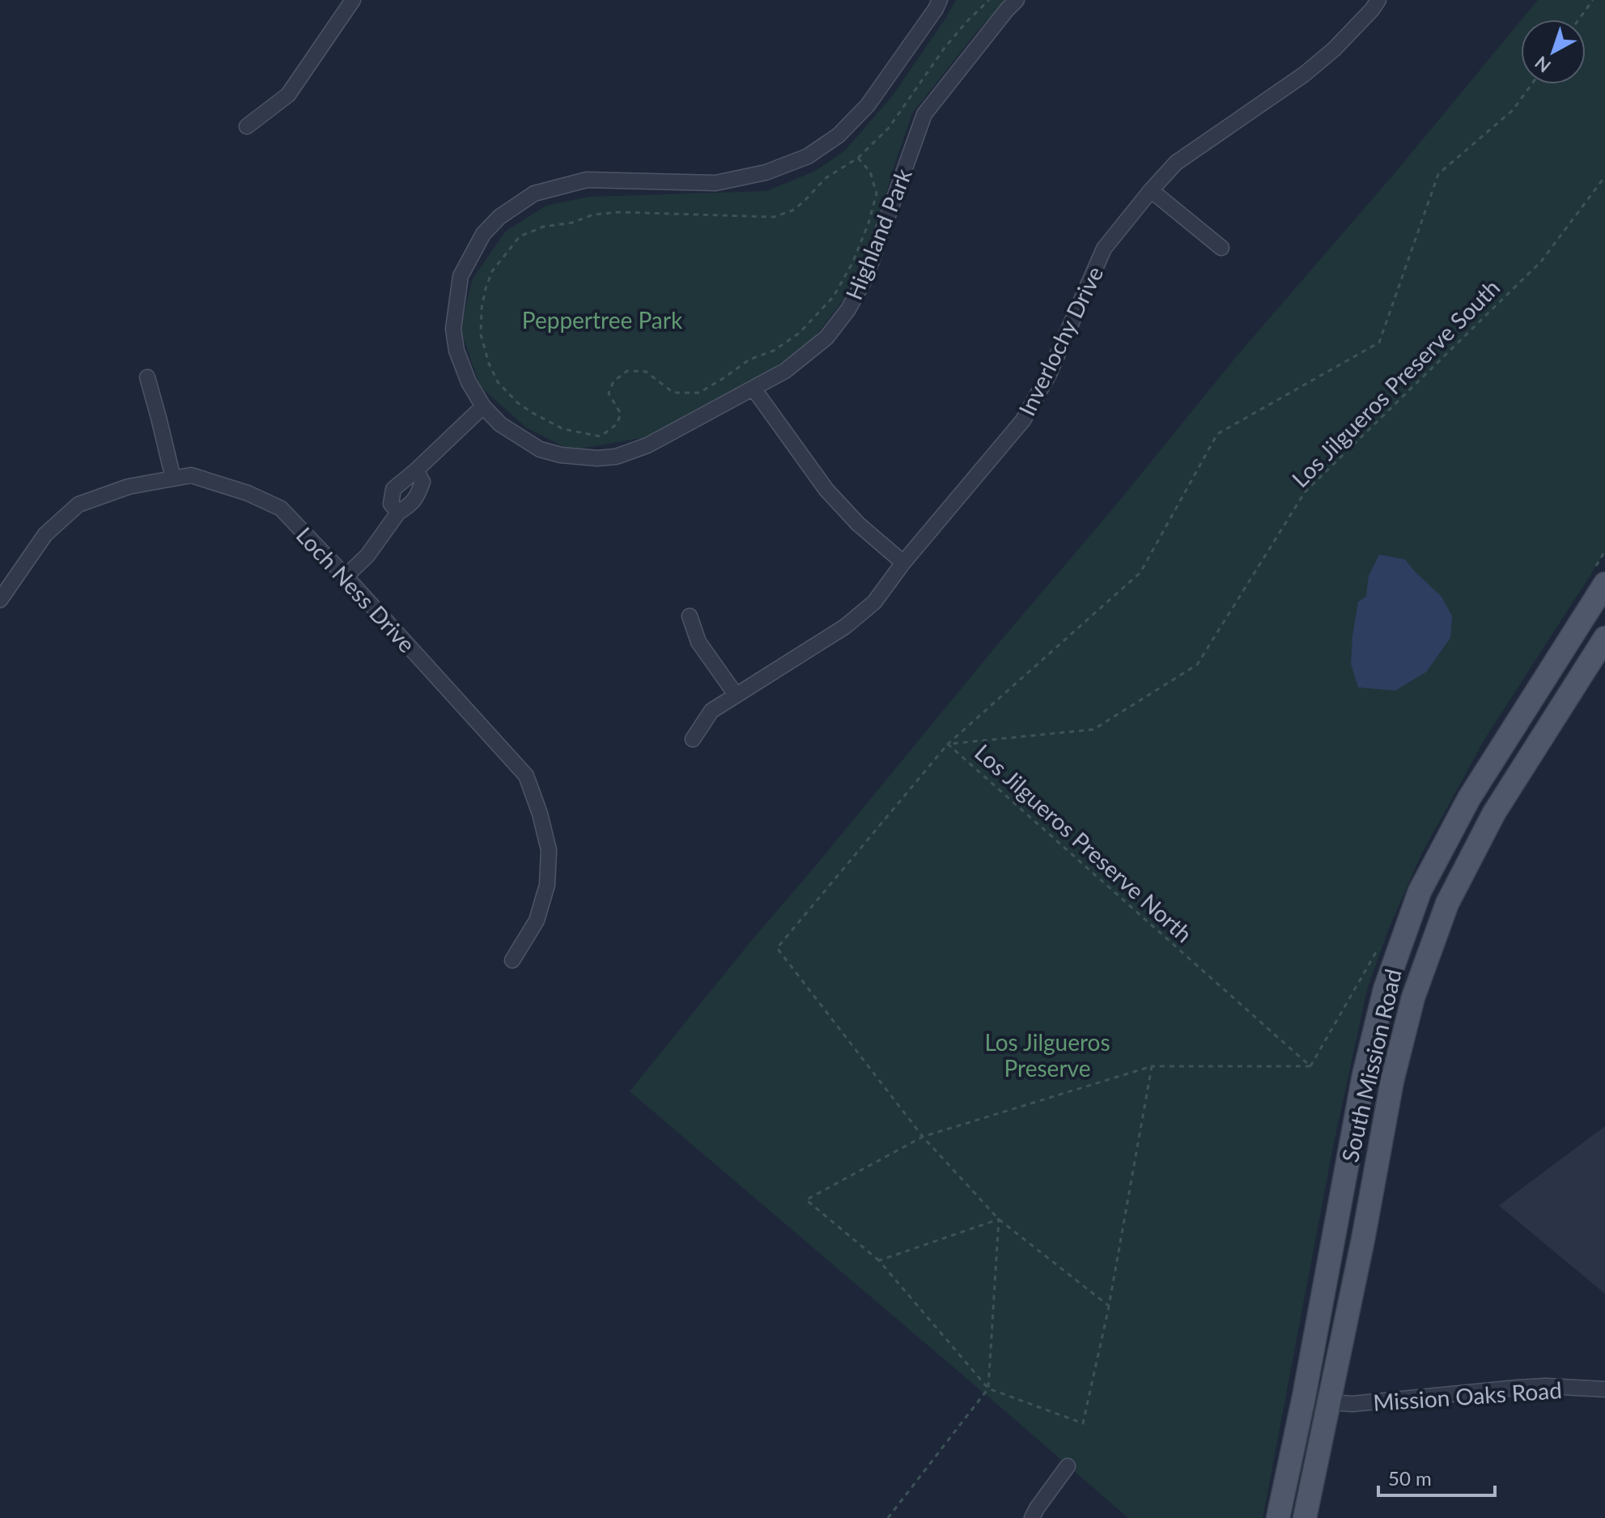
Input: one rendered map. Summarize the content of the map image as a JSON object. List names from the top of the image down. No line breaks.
{"streets":{"main road":["South Mission Road"],"street":["Highland Park","Inverlochy Drive","Loch Ness Drive","Mission Oaks Road"],"path":["Los Jilgueros Preserve South","Los Jilgueros Preserve North"]},"crossings":[["Los Jilgueros Preserve South","Los Jilgueros Preserve North"],["South Mission Road","Mission Oaks Road"]],"parks":["Peppertree Park","Los Jilgueros Preserve"],"scale_bar":"50 m","north":"bottom left"}
